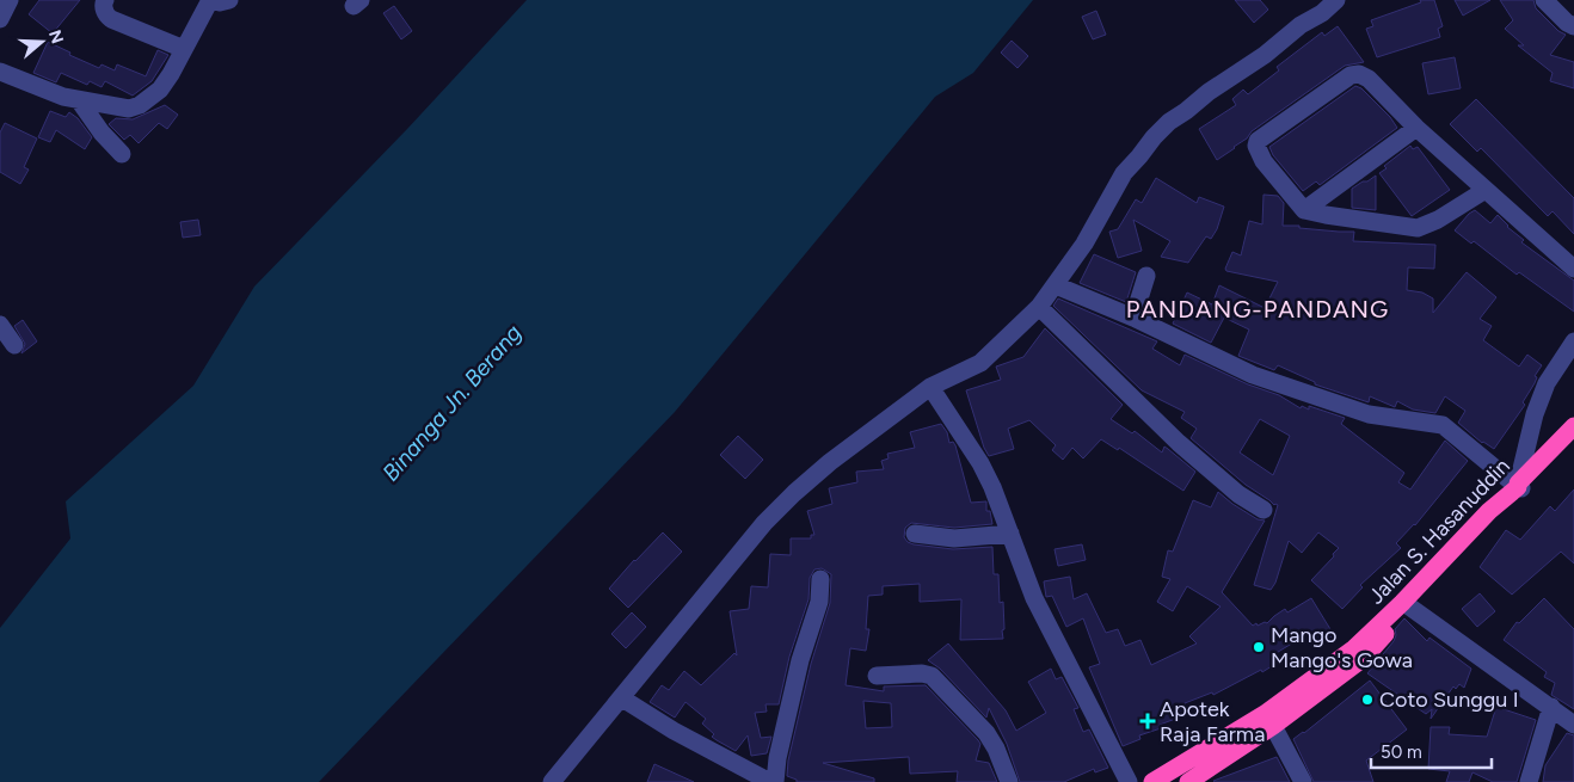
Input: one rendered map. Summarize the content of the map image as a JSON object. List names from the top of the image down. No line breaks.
{"streets":{"highway":["Jalan S. Hasanuddin"]},"districts":["PANDANG-PANDANG"],"water":["Binanga Jn. Berang"],"places":{"other":["Mango Mango's Gowa","Coto Sunggu I"],"health":["Apotek Raja Farma"]},"scale_bar":"50 m","north":"right"}
